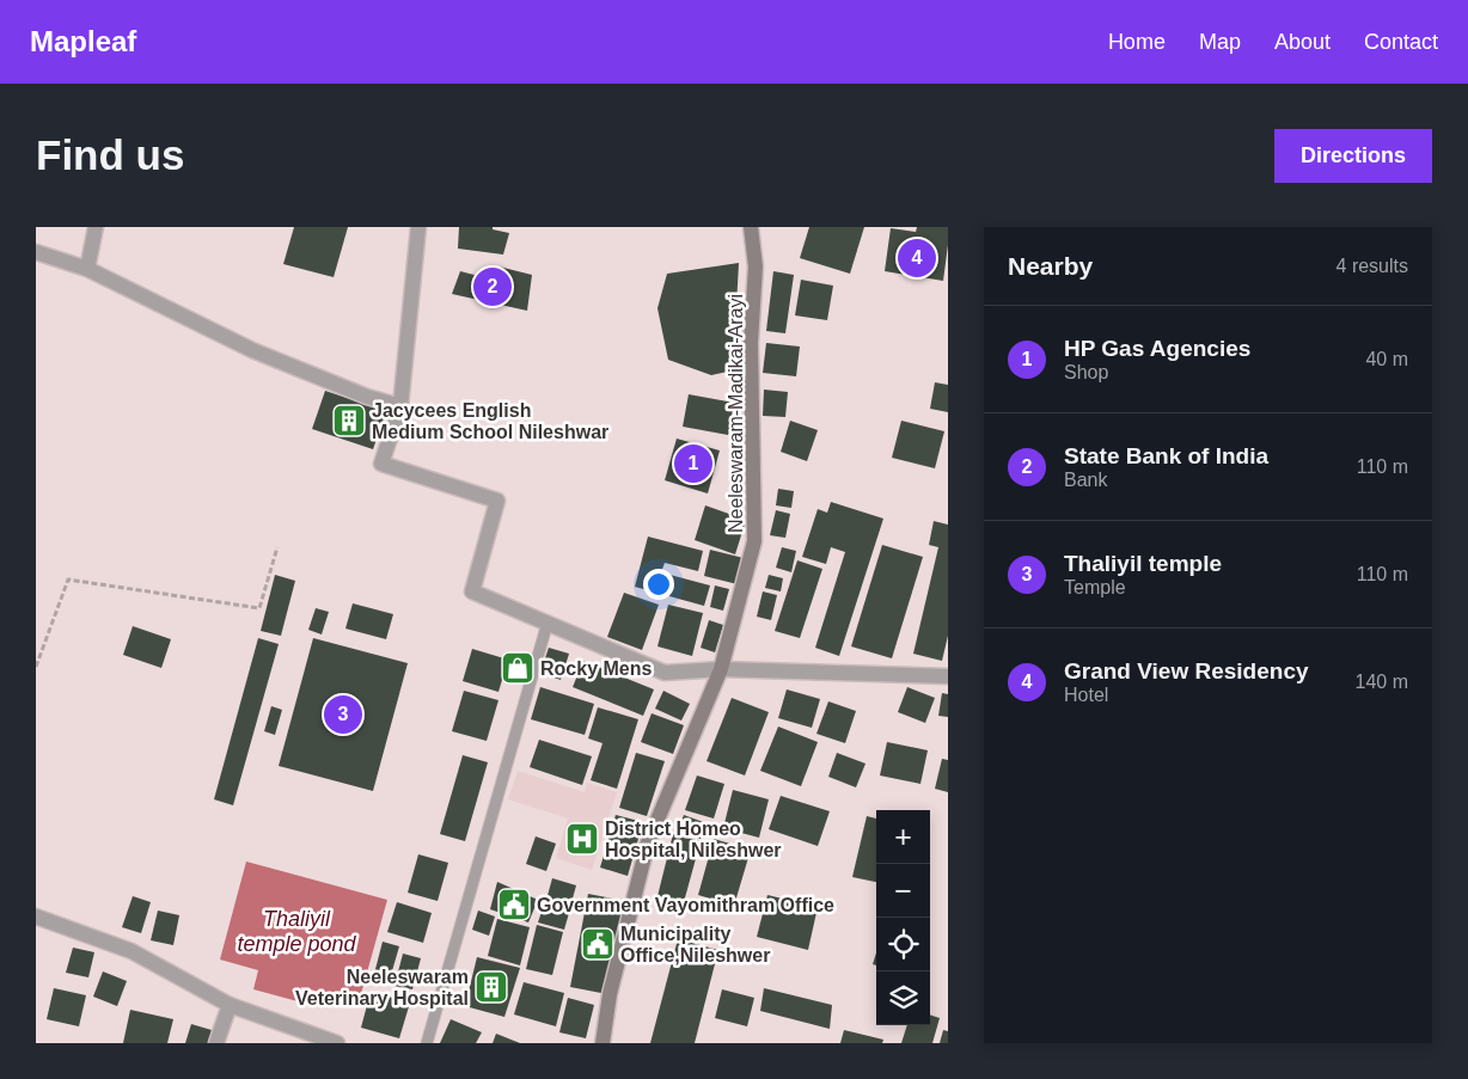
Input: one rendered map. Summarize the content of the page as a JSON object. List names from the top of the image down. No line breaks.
{"streets":{"main road":["Neeleswaram-Madikai-Arayi"]},"water":["Thaliyil temple pond"],"places":{"building":["Jacycees English Medium School Nileshwar","Neeleswaram Veterinary Hospital"],"shop":["Rocky Mens"],"hospital":["District Homeo Hospital, Nileshwer"],"public building":["Government Vayomithram Office","Municipality Office,Nileshwer"]},"page":{"header":"Mapleaf","nav":["Home","Map","About","Contact"],"buttons":"Directions","title":"Find us","heading":["Nearby","4 results"],"pins":["4","2","1","3"],"list":[{"mark":"1","name":"HP Gas Agencies","note":"Shop","value":"40 m"},{"mark":"2","name":"State Bank of India","note":"Bank","value":"110 m"},{"mark":"3","name":"Thaliyil temple","note":"Temple","value":"110 m"},{"mark":"4","name":"Grand View Residency","note":"Hotel","value":"140 m"}],"map_buttons":["+","−"]}}
